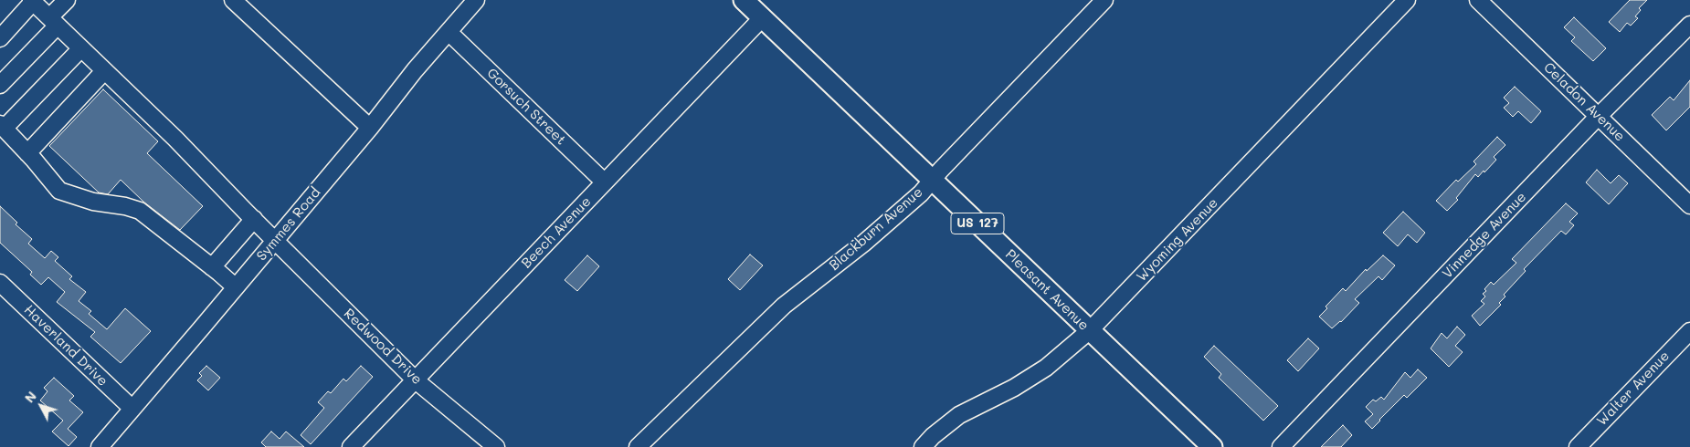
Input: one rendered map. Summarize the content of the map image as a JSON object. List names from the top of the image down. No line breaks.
{"streets":{"main road":["US 127","Pleasant Avenue"],"street":["Celadon Avenue","Gorsuch Street","Symmes Road","Blackburn Avenue","Beech Avenue","Vinnedge Avenue","Wyoming Avenue","Haverland Drive","Redwood Drive","Walter Avenue"]},"crossings":[["Celadon Avenue","Vinnedge Avenue"],["Gorsuch Street","Symmes Road"],["Gorsuch Street","Beech Avenue"],["Symmes Road","Haverland Drive"],["Symmes Road","Redwood Drive"],["Blackburn Avenue","Pleasant Avenue"],["Beech Avenue","Pleasant Avenue"],["Beech Avenue","Redwood Drive"],["Wyoming Avenue","Pleasant Avenue"]],"north":"top left"}
